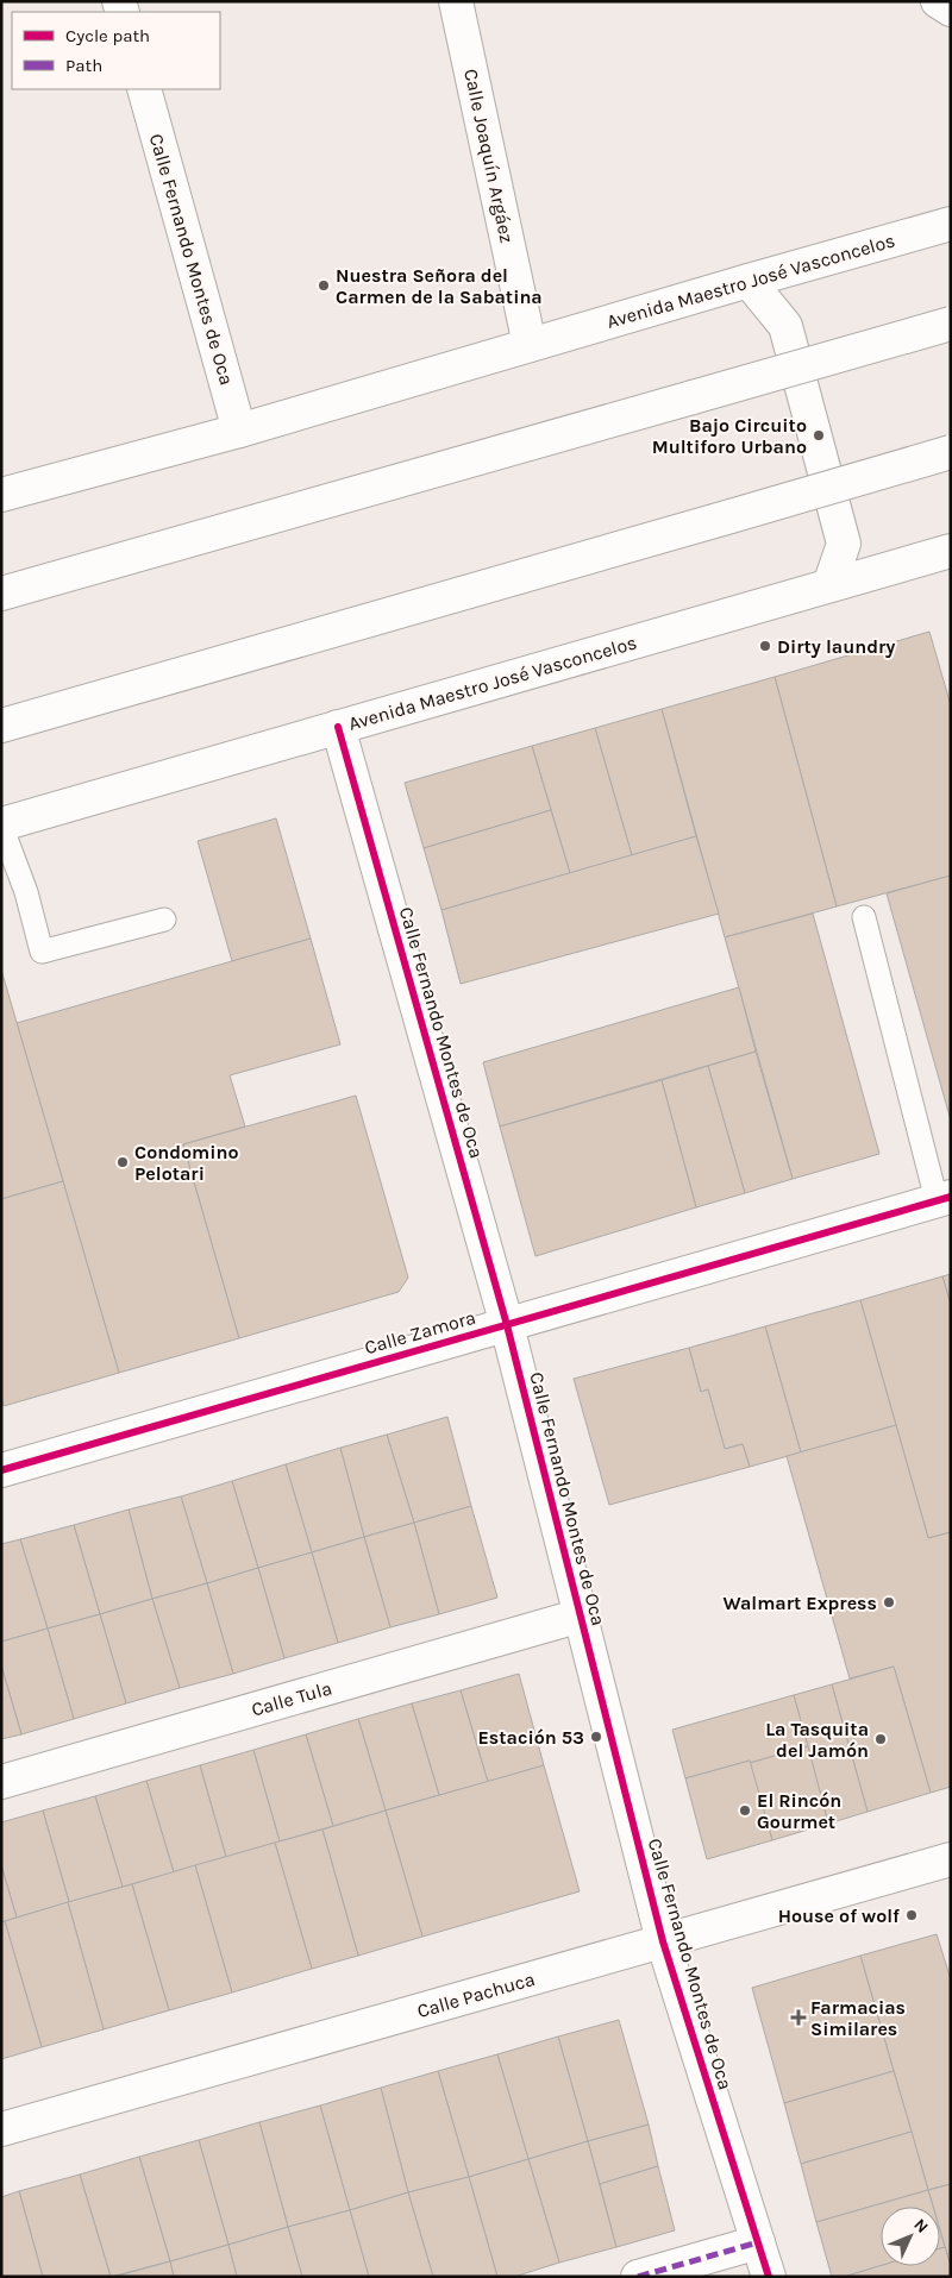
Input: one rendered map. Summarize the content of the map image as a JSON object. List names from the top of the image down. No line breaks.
{"streets":{"main road":["Calle Joaquín Argáez","Calle Fernando Montes de Oca","Avenida Maestro José Vasconcelos","Calle Zamora","Calle Tula","Calle Pachuca"]},"crossings":[["Calle Joaquín Argáez","Avenida Maestro José Vasconcelos"],["Calle Fernando Montes de Oca","Avenida Maestro José Vasconcelos"],["Calle Fernando Montes de Oca","Calle Zamora"],["Calle Fernando Montes de Oca","Calle Tula"],["Calle Fernando Montes de Oca","Calle Pachuca"]],"places":{"other":["Nuestra Señora del Carmen de la Sabatina","Bajo Circuito Multiforo Urbano","Dirty laundry","Condomino Pelotari","Walmart Express","Estación 53","La Tasquita del Jamón","El Rincón Gourmet","House of wolf"],"health":["Farmacias Similares"]},"legend":["Cycle path","Path"],"north":"top right"}
